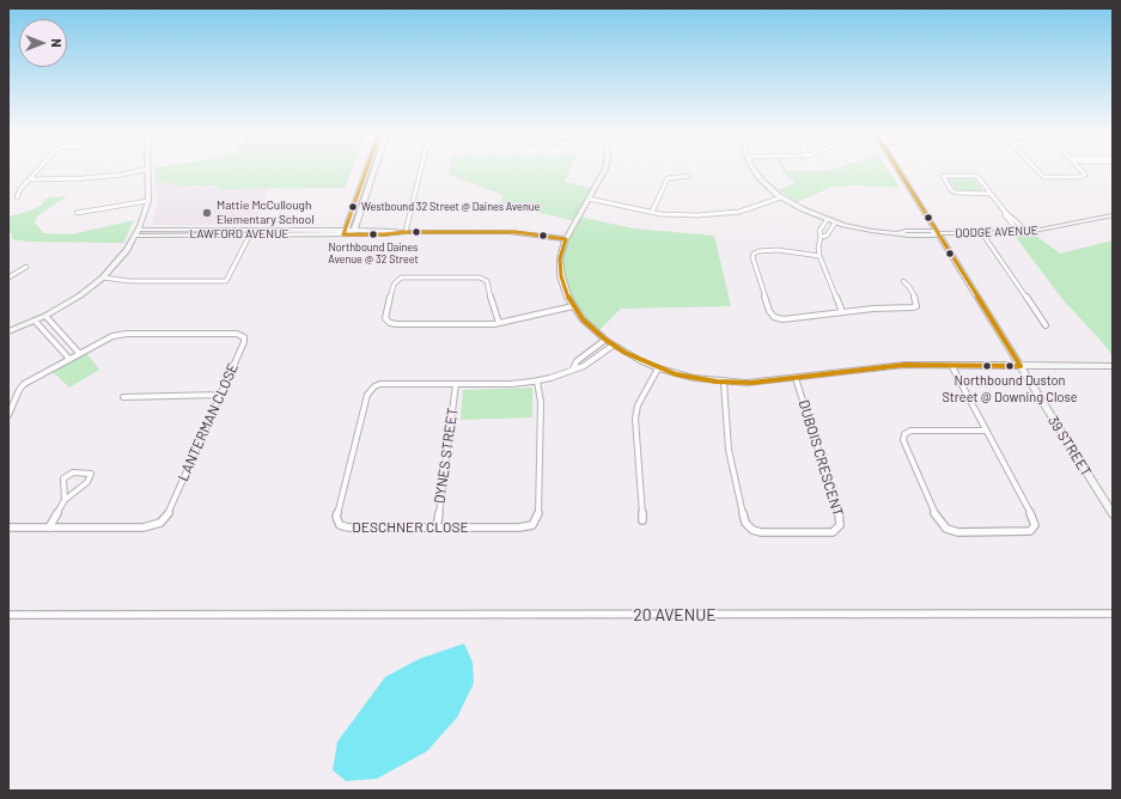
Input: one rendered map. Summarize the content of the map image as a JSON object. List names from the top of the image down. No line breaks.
{"streets":{"street":["DODGE AVENUE","LAWFORD AVENUE","LANTERMAN CLOSE","39 STREET","DYNES STREET","DUBOIS CRESCENT","DESCHNER CLOSE","20 AVENUE"]},"crossings":[["DODGE AVENUE","39 STREET"],["DYNES STREET","DESCHNER CLOSE"]],"places":["Westbound 32 Street @ Daines Avenue","Mattie McCullough Elementary School","Northbound Daines Avenue @ 32 Street","Northbound Duston Street @ Downing Close"],"north":"right"}
